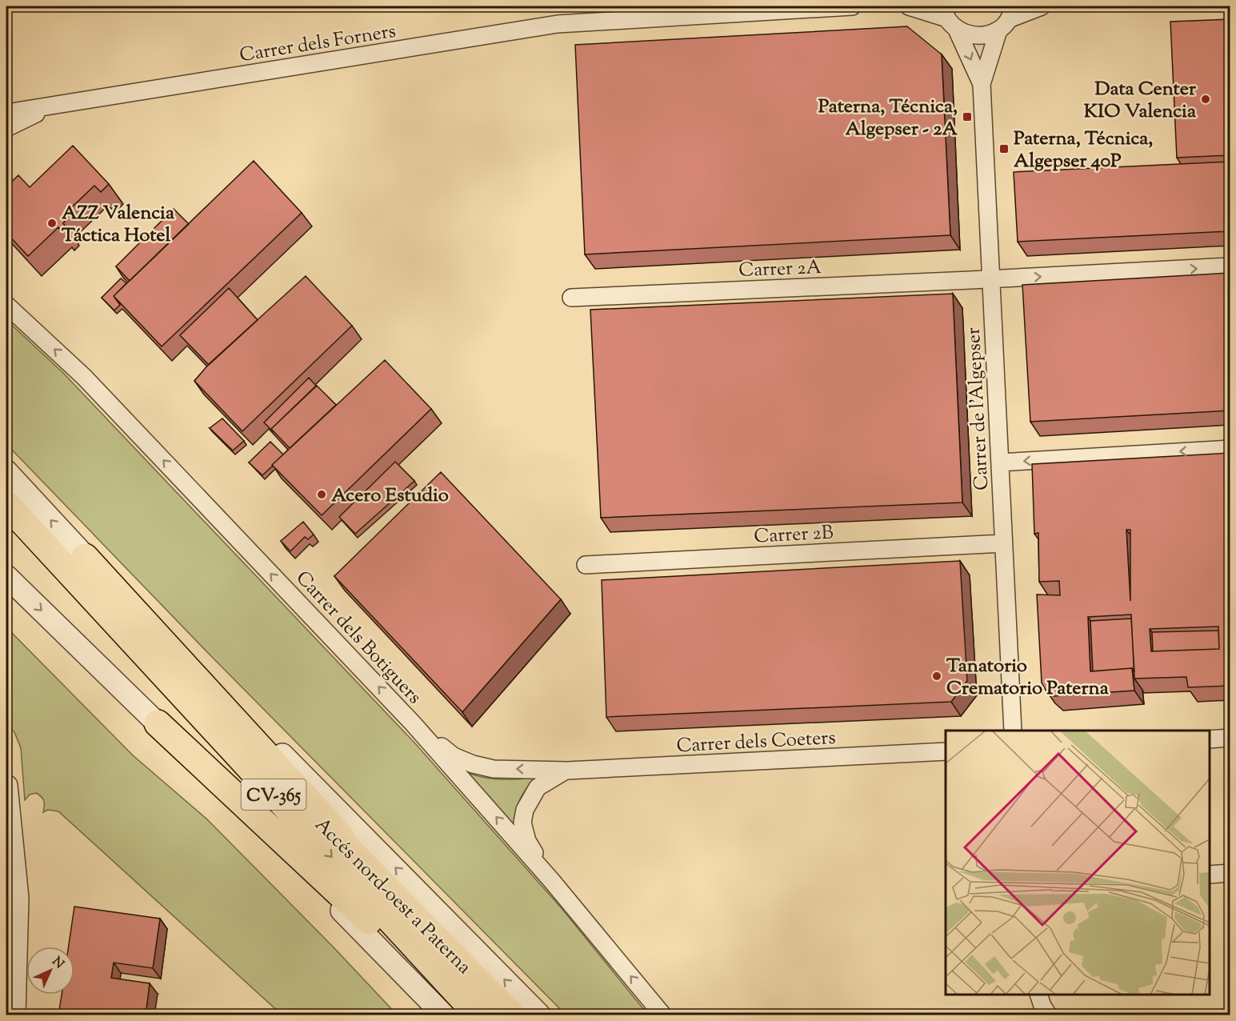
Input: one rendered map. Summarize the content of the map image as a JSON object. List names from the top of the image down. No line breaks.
{"streets":{"main road":["CV-365","Accés nord-oest a Paterna"],"street":["Carrer dels Forners","Carrer 2A","Carrer de l'Algepser","Carrer 2B","Carrer dels Botiguers","Carrer dels Coeters"]},"crossings":[["Carrer 2A","Carrer de l'Algepser"],["Carrer de l'Algepser","Carrer 2B"],["Carrer dels Botiguers","Carrer dels Coeters"]],"one_way":["Carrer 2A"],"places":{"other":["Data Center KIO Valencia","AZZ Valencia Táctica Hotel","Acero Estudio","Tanatorio Crematorio Paterna"],"transit":["Paterna, Técnica, Algepser - 2A","Paterna, Técnica, Algepser 40P"]},"north":"top right"}
